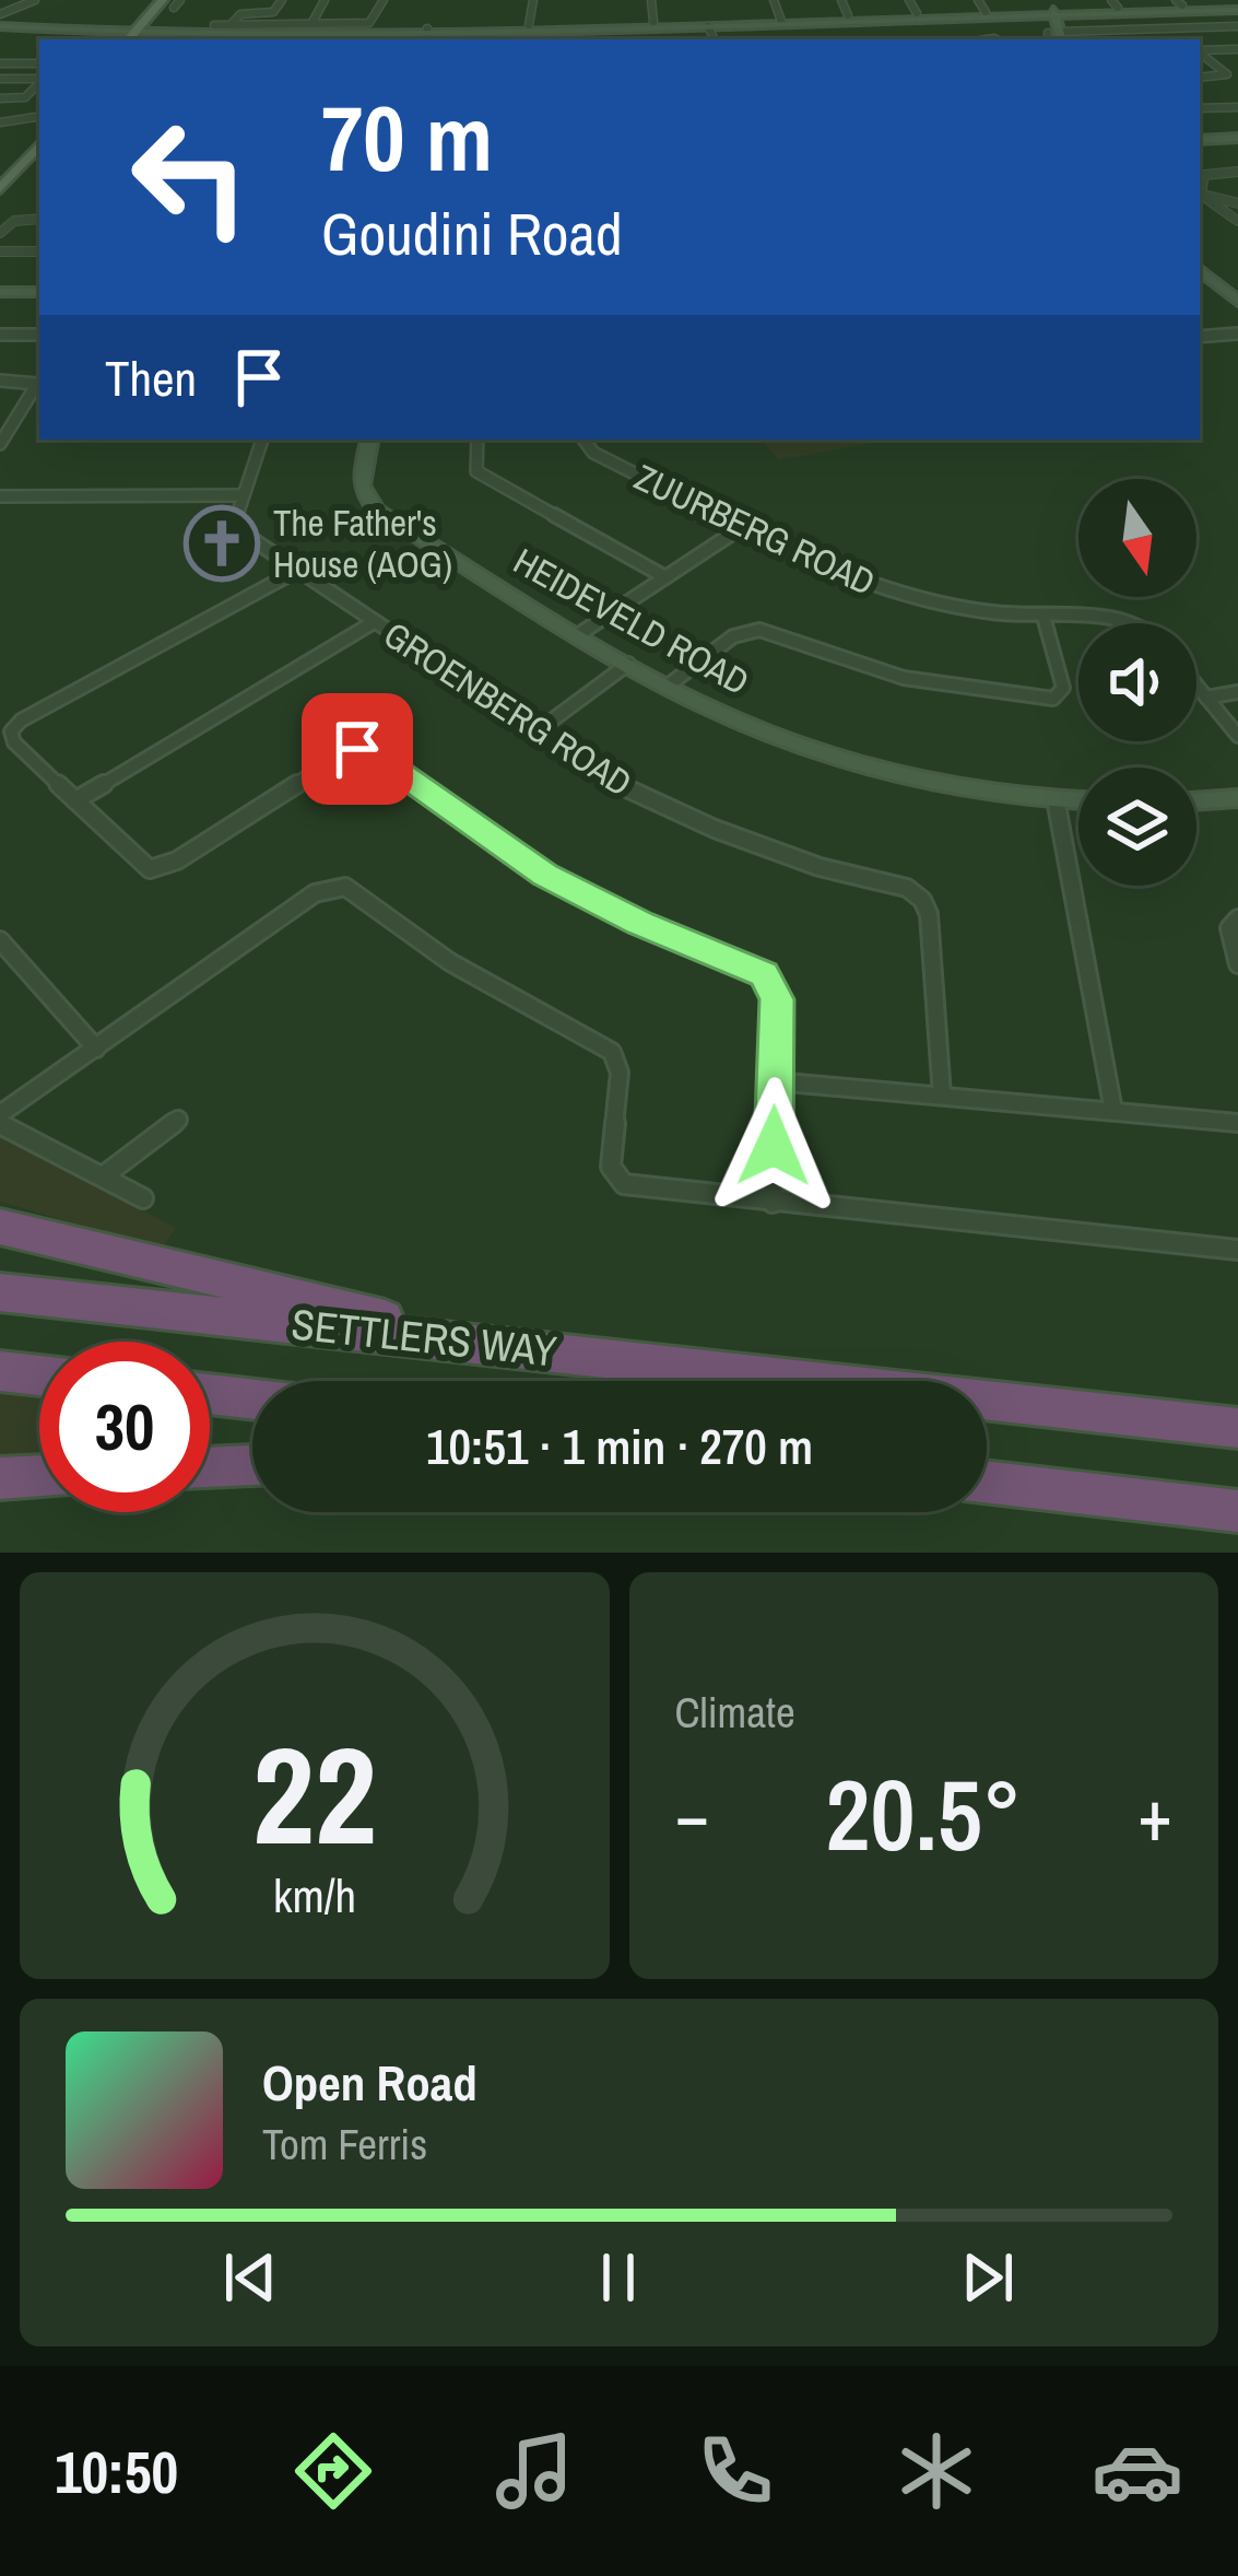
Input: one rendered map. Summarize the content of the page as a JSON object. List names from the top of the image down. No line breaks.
{"streets":{"highway":["SETTLERS WAY"],"main road":["HEIDEVELD ROAD"],"street":["ZUURBERG ROAD","GROENBERG ROAD"]},"places":{"church":["The Father's House (AOG)"]},"north":"bottom","page":{"turn":["70 m","Goudini Road"],"then":"Then","limit":"30","trip":"10:51 · 1 min · 270 m","tile":"Climate","heat":["−","20.5°","+"],"song":["Open Road","Tom Ferris"],"tabs":"10:50","gauge":["22","km/h"]}}
